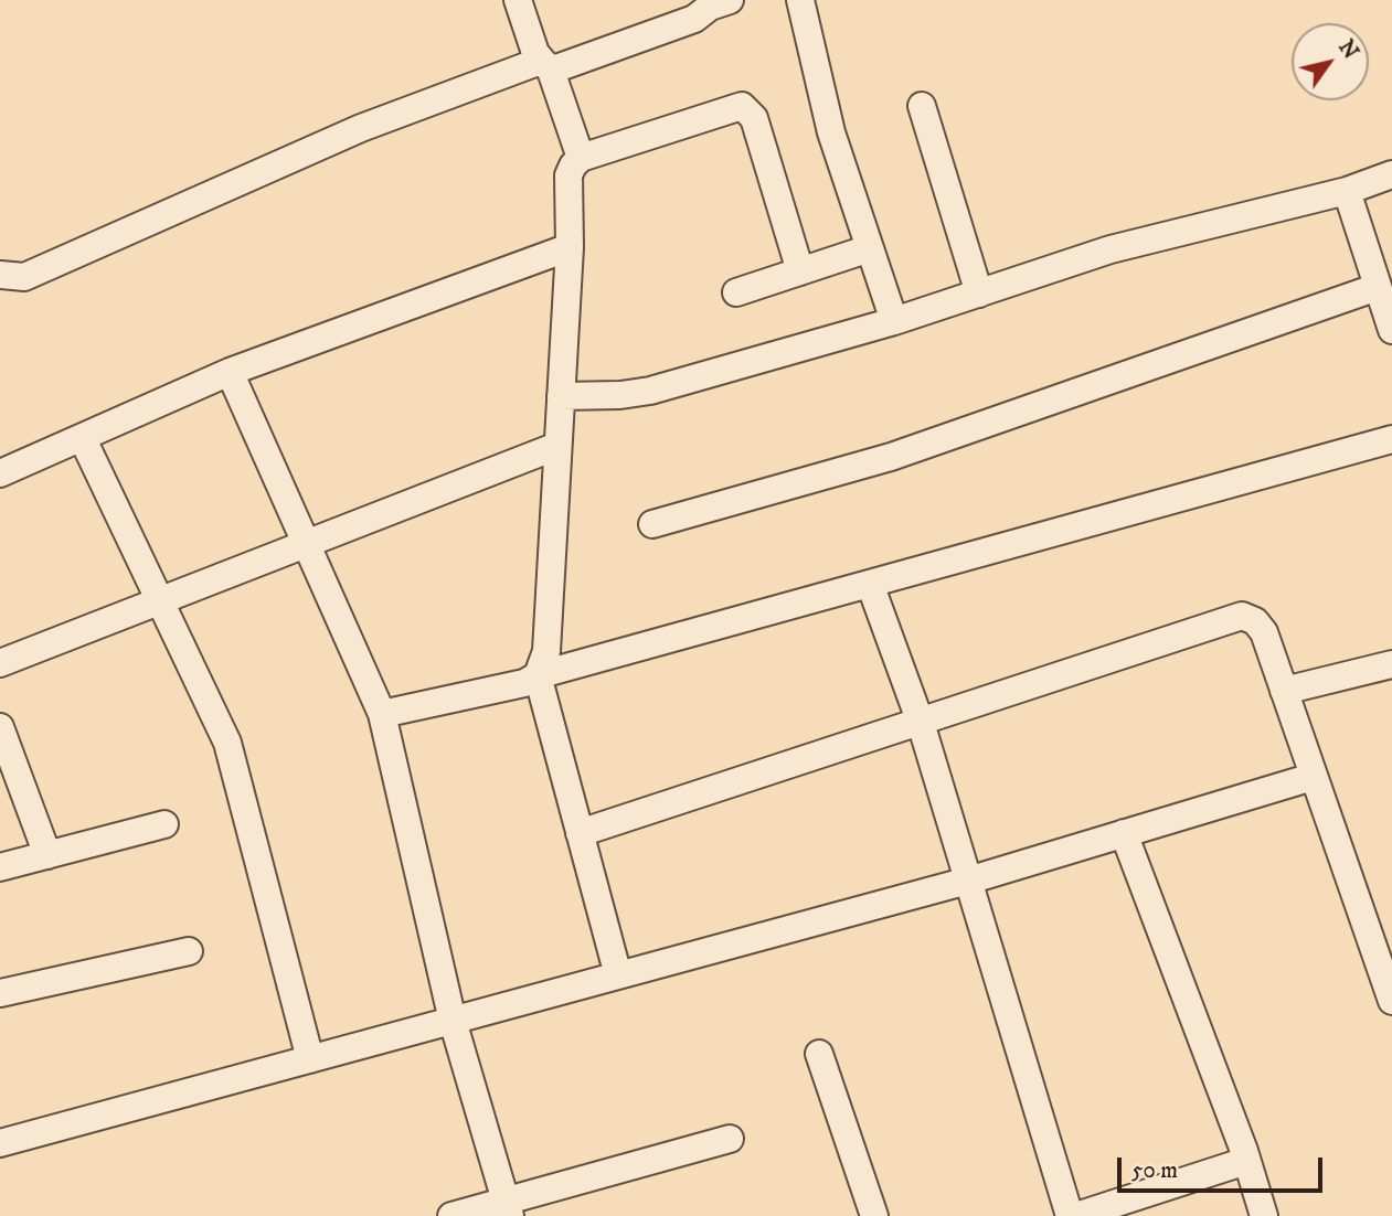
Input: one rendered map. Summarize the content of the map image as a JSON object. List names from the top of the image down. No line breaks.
{"scale_bar":"50 m","north":"top right"}
